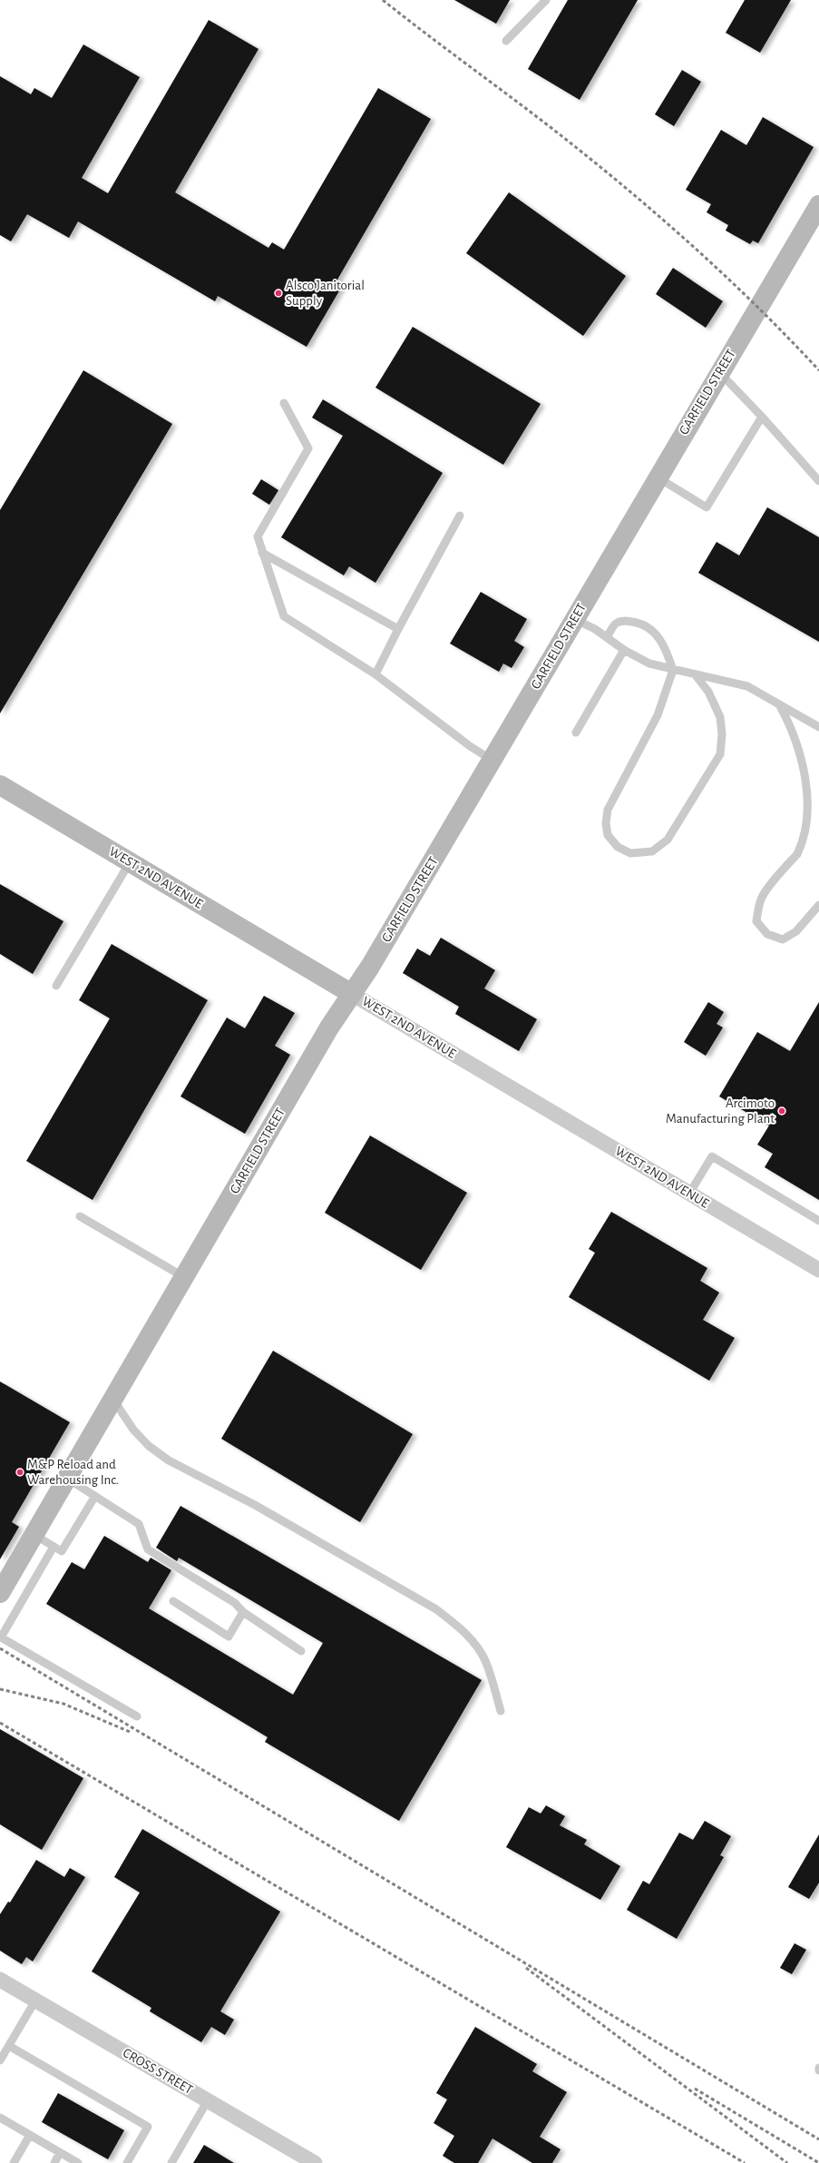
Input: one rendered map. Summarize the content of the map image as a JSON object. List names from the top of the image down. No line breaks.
{"streets":{"street":["GARFIELD STREET","WEST 2ND AVENUE","CROSS STREET"]},"crossings":[["GARFIELD STREET","WEST 2ND AVENUE"]],"places":["Alsco Janitorial Supply","Arcimoto Manufacturing Plant","M&P Reload and Warehousing Inc."]}
